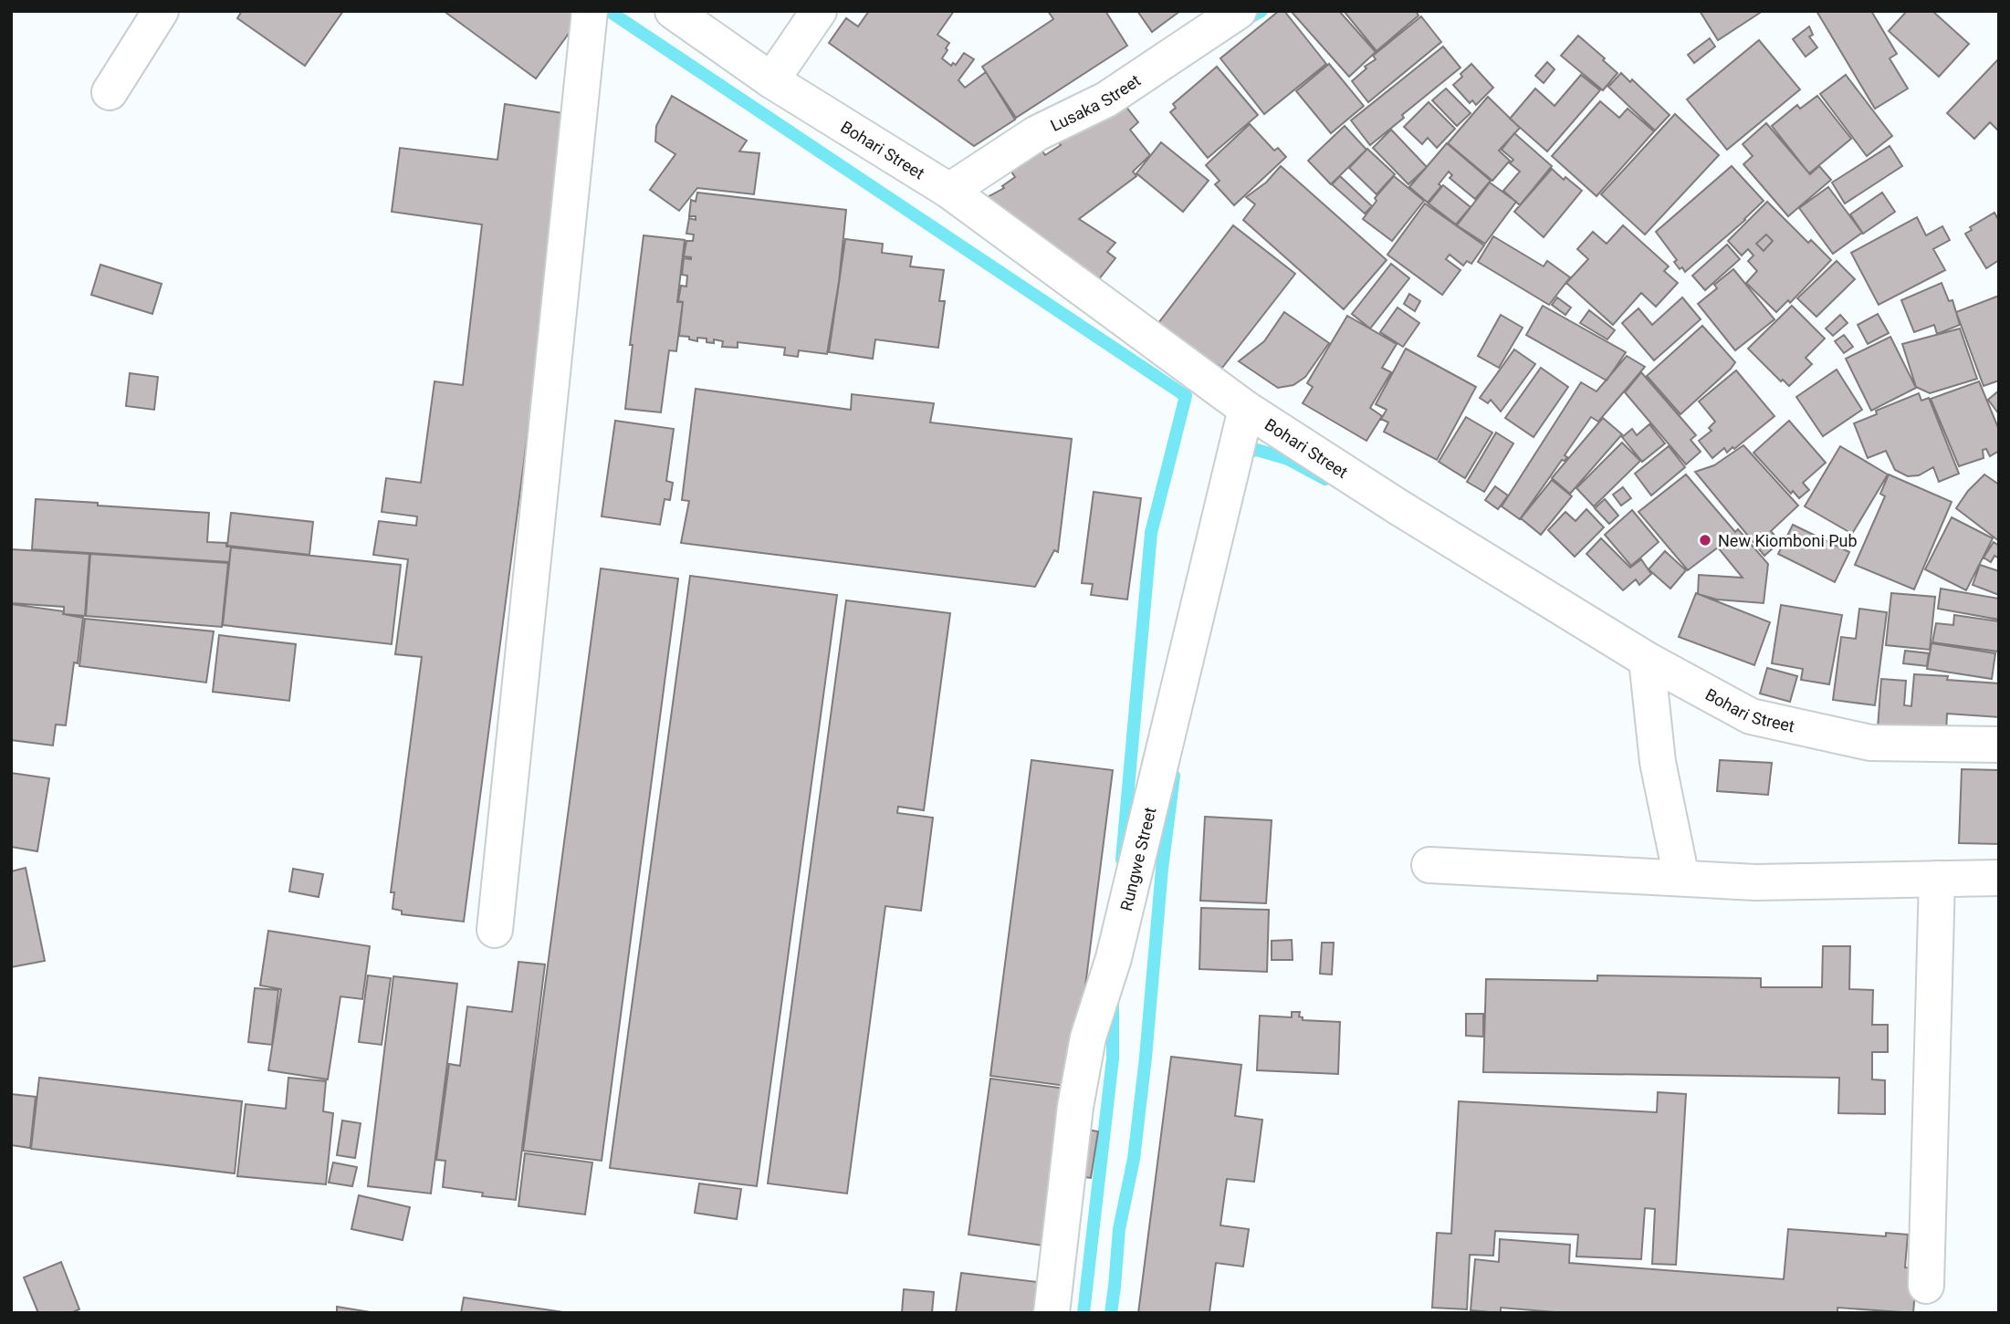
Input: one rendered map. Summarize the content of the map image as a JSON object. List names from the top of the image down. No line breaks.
{"streets":{"street":["Lusaka Street","Bohari Street","Rungwe Street"]},"crossings":[["Lusaka Street","Bohari Street"],["Bohari Street","Rungwe Street"]],"places":["New Kiomboni Pub"]}
